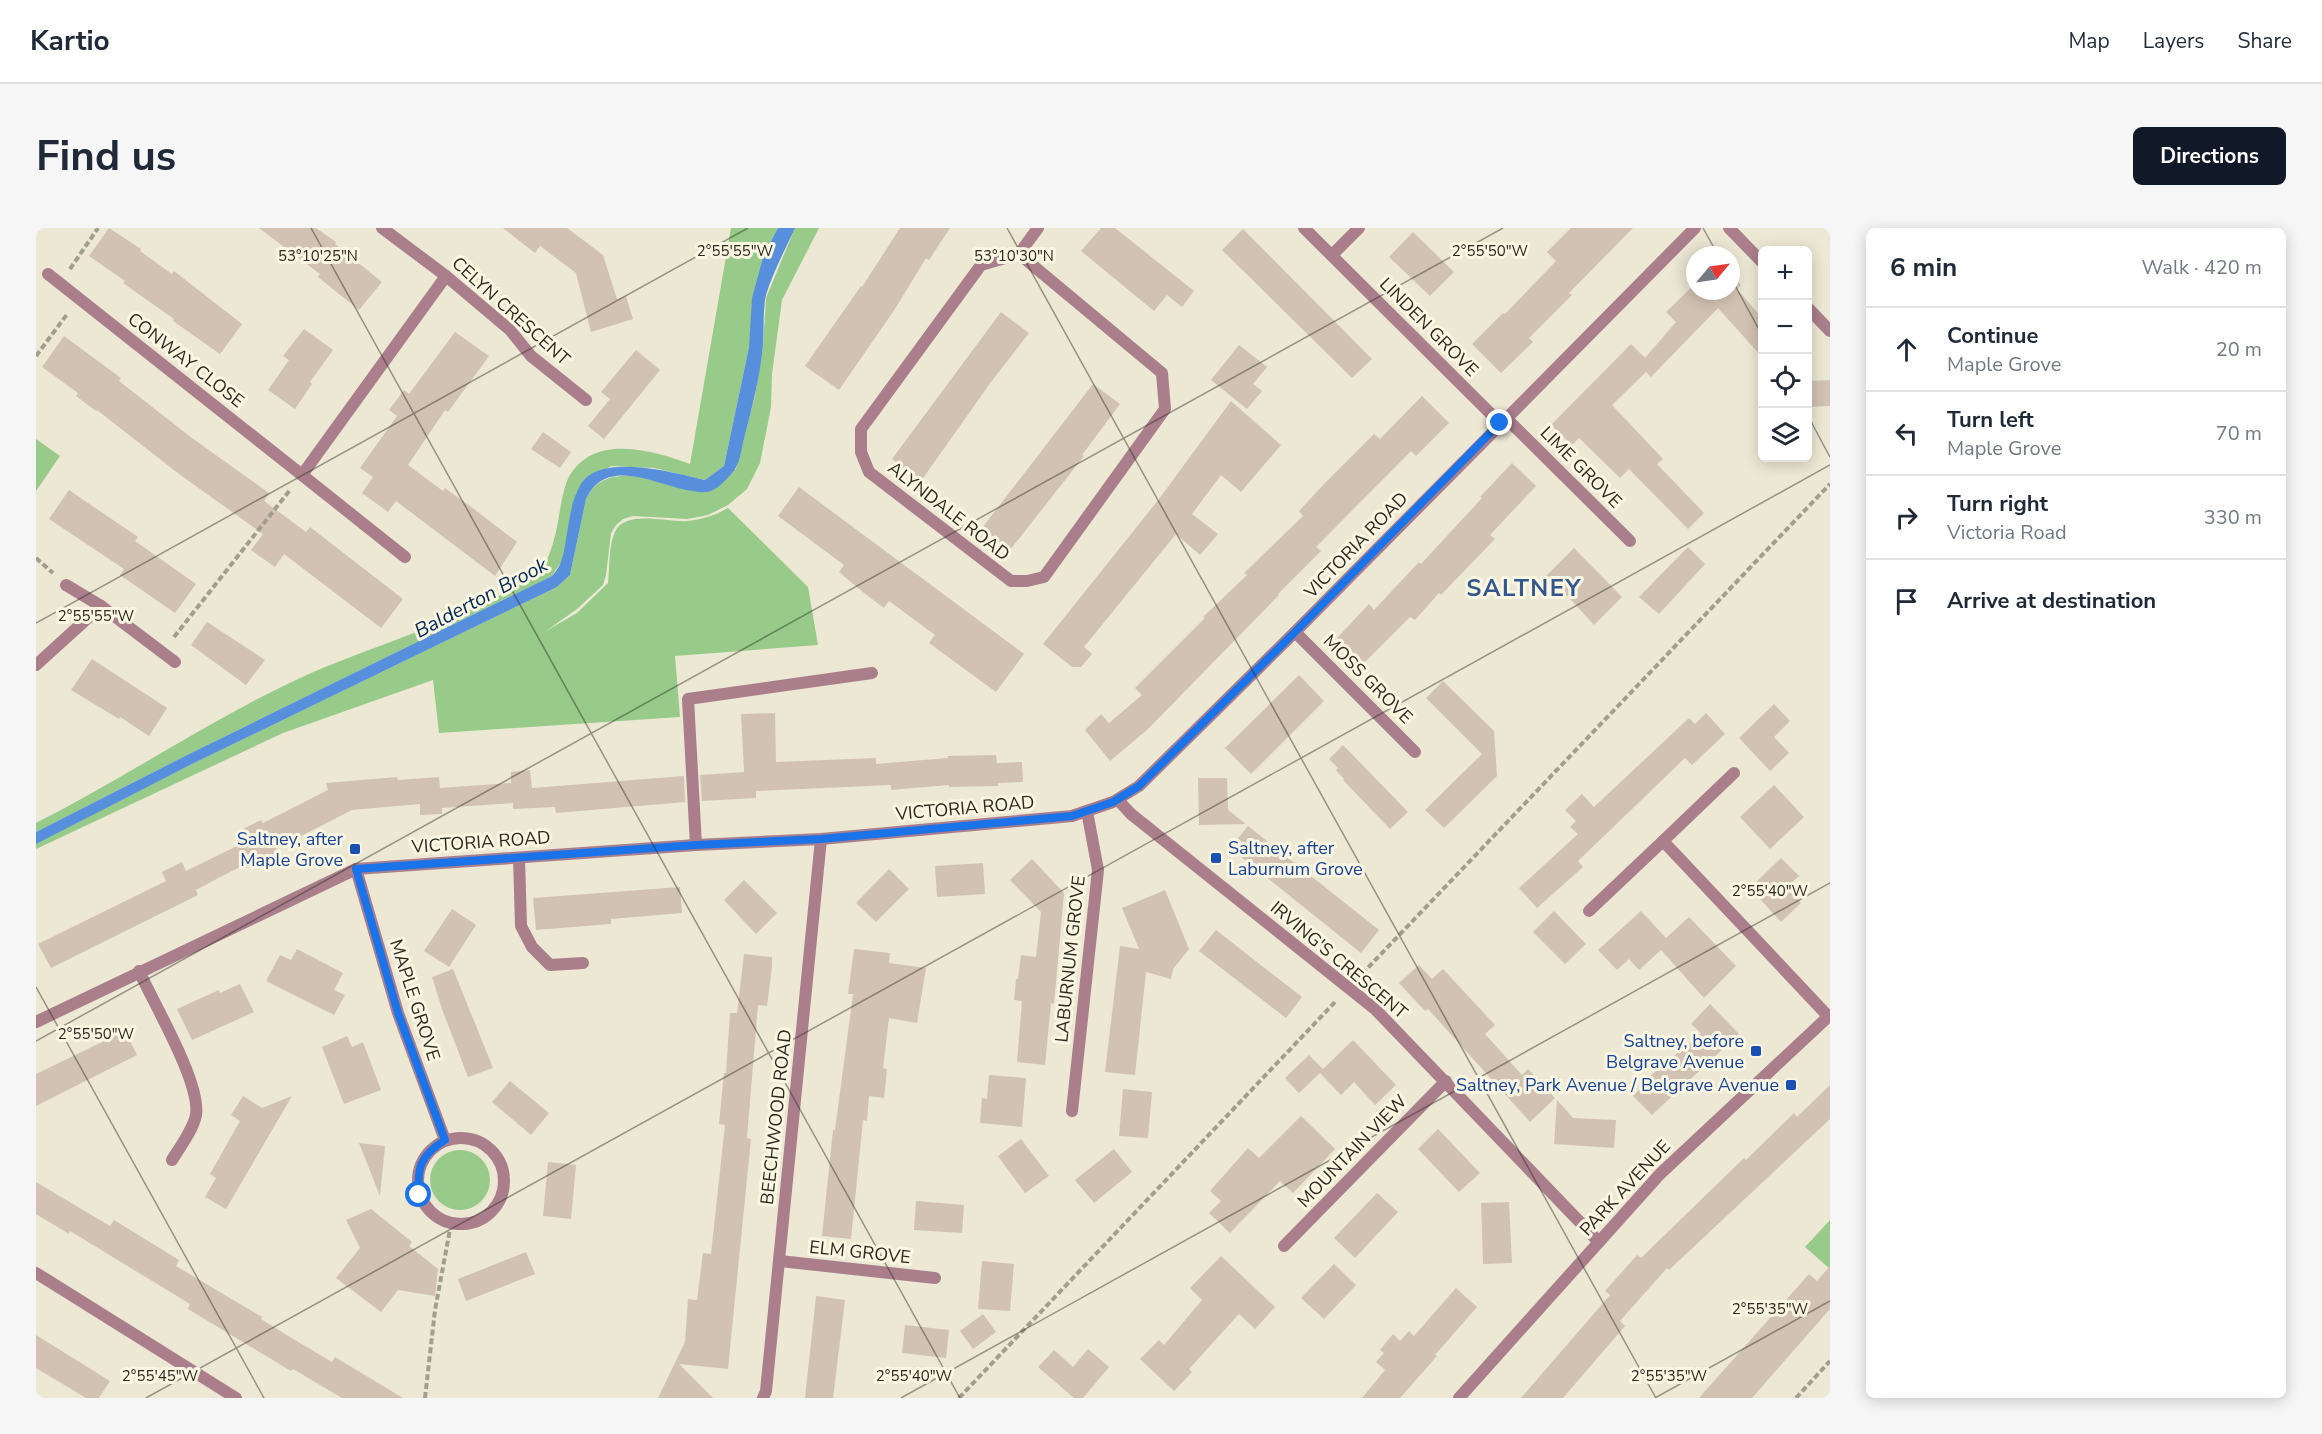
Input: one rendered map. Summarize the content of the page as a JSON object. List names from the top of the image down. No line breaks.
{"streets":{"street":["CELYN CRESCENT","LINDEN GROVE","CONWAY CLOSE","LIME GROVE","ALYNDALE ROAD","VICTORIA ROAD","MOSS GROVE","LABURNUM GROVE","IRVING'S CRESCENT","MAPLE GROVE","BEECHWOOD ROAD","MOUNTAIN VIEW","PARK AVENUE","ELM GROVE"]},"crossings":[["LINDEN GROVE","LIME GROVE"],["LINDEN GROVE","VICTORIA ROAD"],["LIME GROVE","VICTORIA ROAD"],["VICTORIA ROAD","MOSS GROVE"],["VICTORIA ROAD","LABURNUM GROVE"],["VICTORIA ROAD","IRVING'S CRESCENT"],["VICTORIA ROAD","MAPLE GROVE"],["VICTORIA ROAD","BEECHWOOD ROAD"],["IRVING'S CRESCENT","MOUNTAIN VIEW"],["IRVING'S CRESCENT","PARK AVENUE"],["BEECHWOOD ROAD","ELM GROVE"]],"districts":["SALTNEY"],"water":["Balderton Brook"],"places":{"transit":["Saltney, after Maple Grove","Saltney, after Laburnum Grove","Saltney, before Belgrave Avenue","Saltney, Park Avenue / Belgrave Avenue"]},"north":"top right","page":{"header":"Kartio","nav":["Map","Layers","Share"],"buttons":"Directions","title":"Find us","heading":["6 min","Walk · 420 m"],"map_buttons":["+","−"],"list":[["Continue","Maple Grove","20 m"],["Turn left","Maple Grove","70 m"],["Turn right","Victoria Road","330 m"],"Arrive at destination"]},"coordinates":["2°55'55\"W","2°55'50\"W","53°10'25\"N","53°10'30\"N","2°55'40\"W","2°55'35\"W","2°55'45\"W"]}
